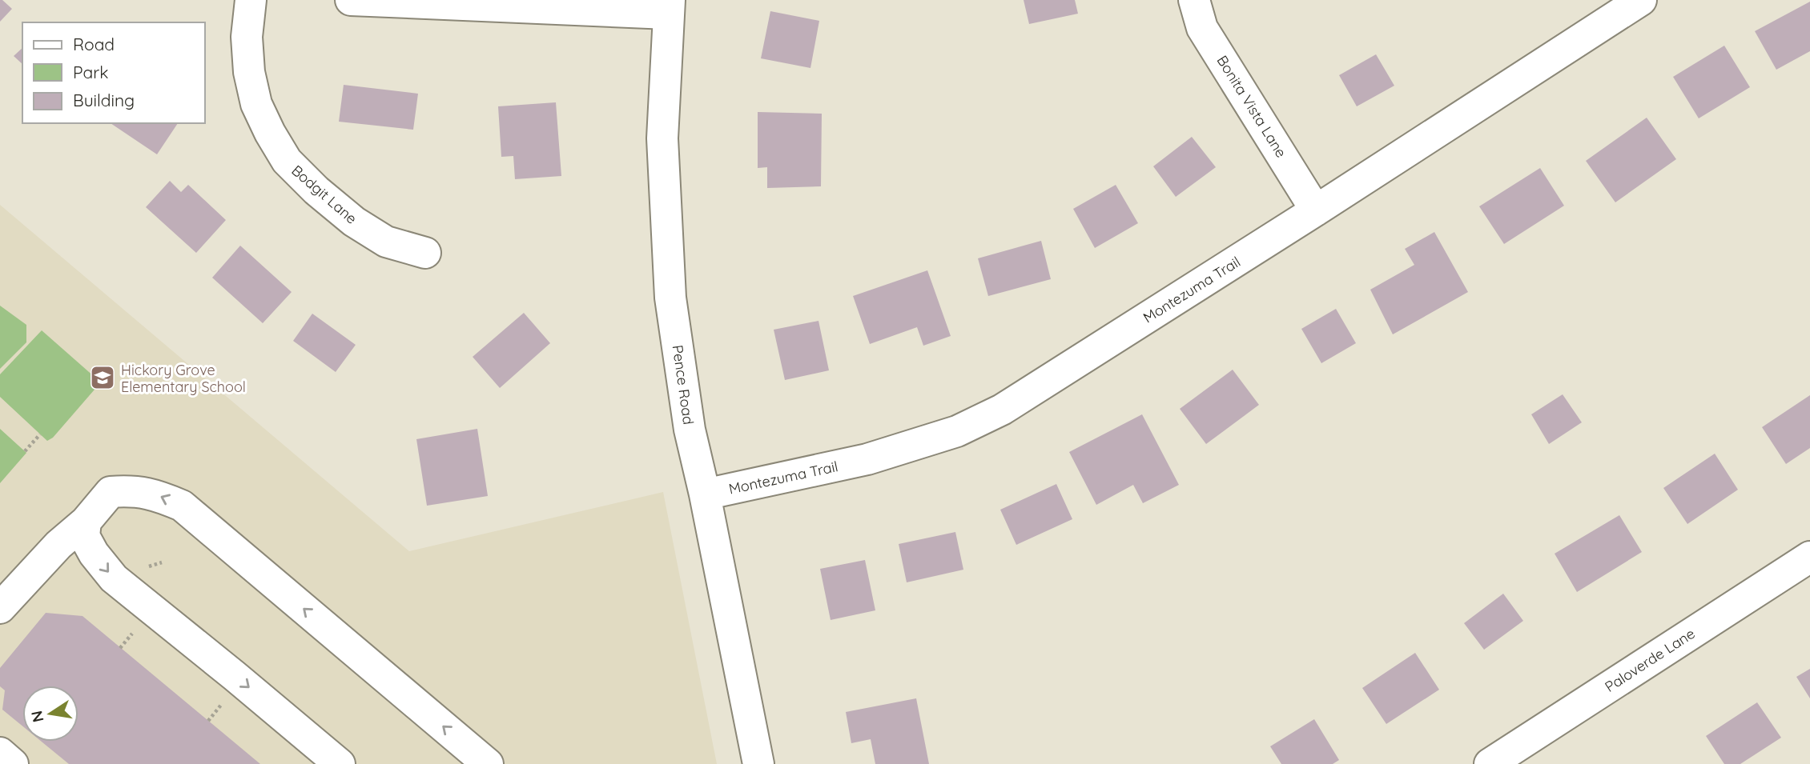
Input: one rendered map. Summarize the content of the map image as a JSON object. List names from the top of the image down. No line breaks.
{"streets":{"street":["Bonita Vista Lane","Bodgit Lane","Montezuma Trail","Pence Road","Paloverde Lane"]},"crossings":[["Bonita Vista Lane","Montezuma Trail"],["Montezuma Trail","Pence Road"]],"places":{"school or university":["Hickory Grove Elementary School"]},"legend":["Road","Park","Building"],"north":"left"}
